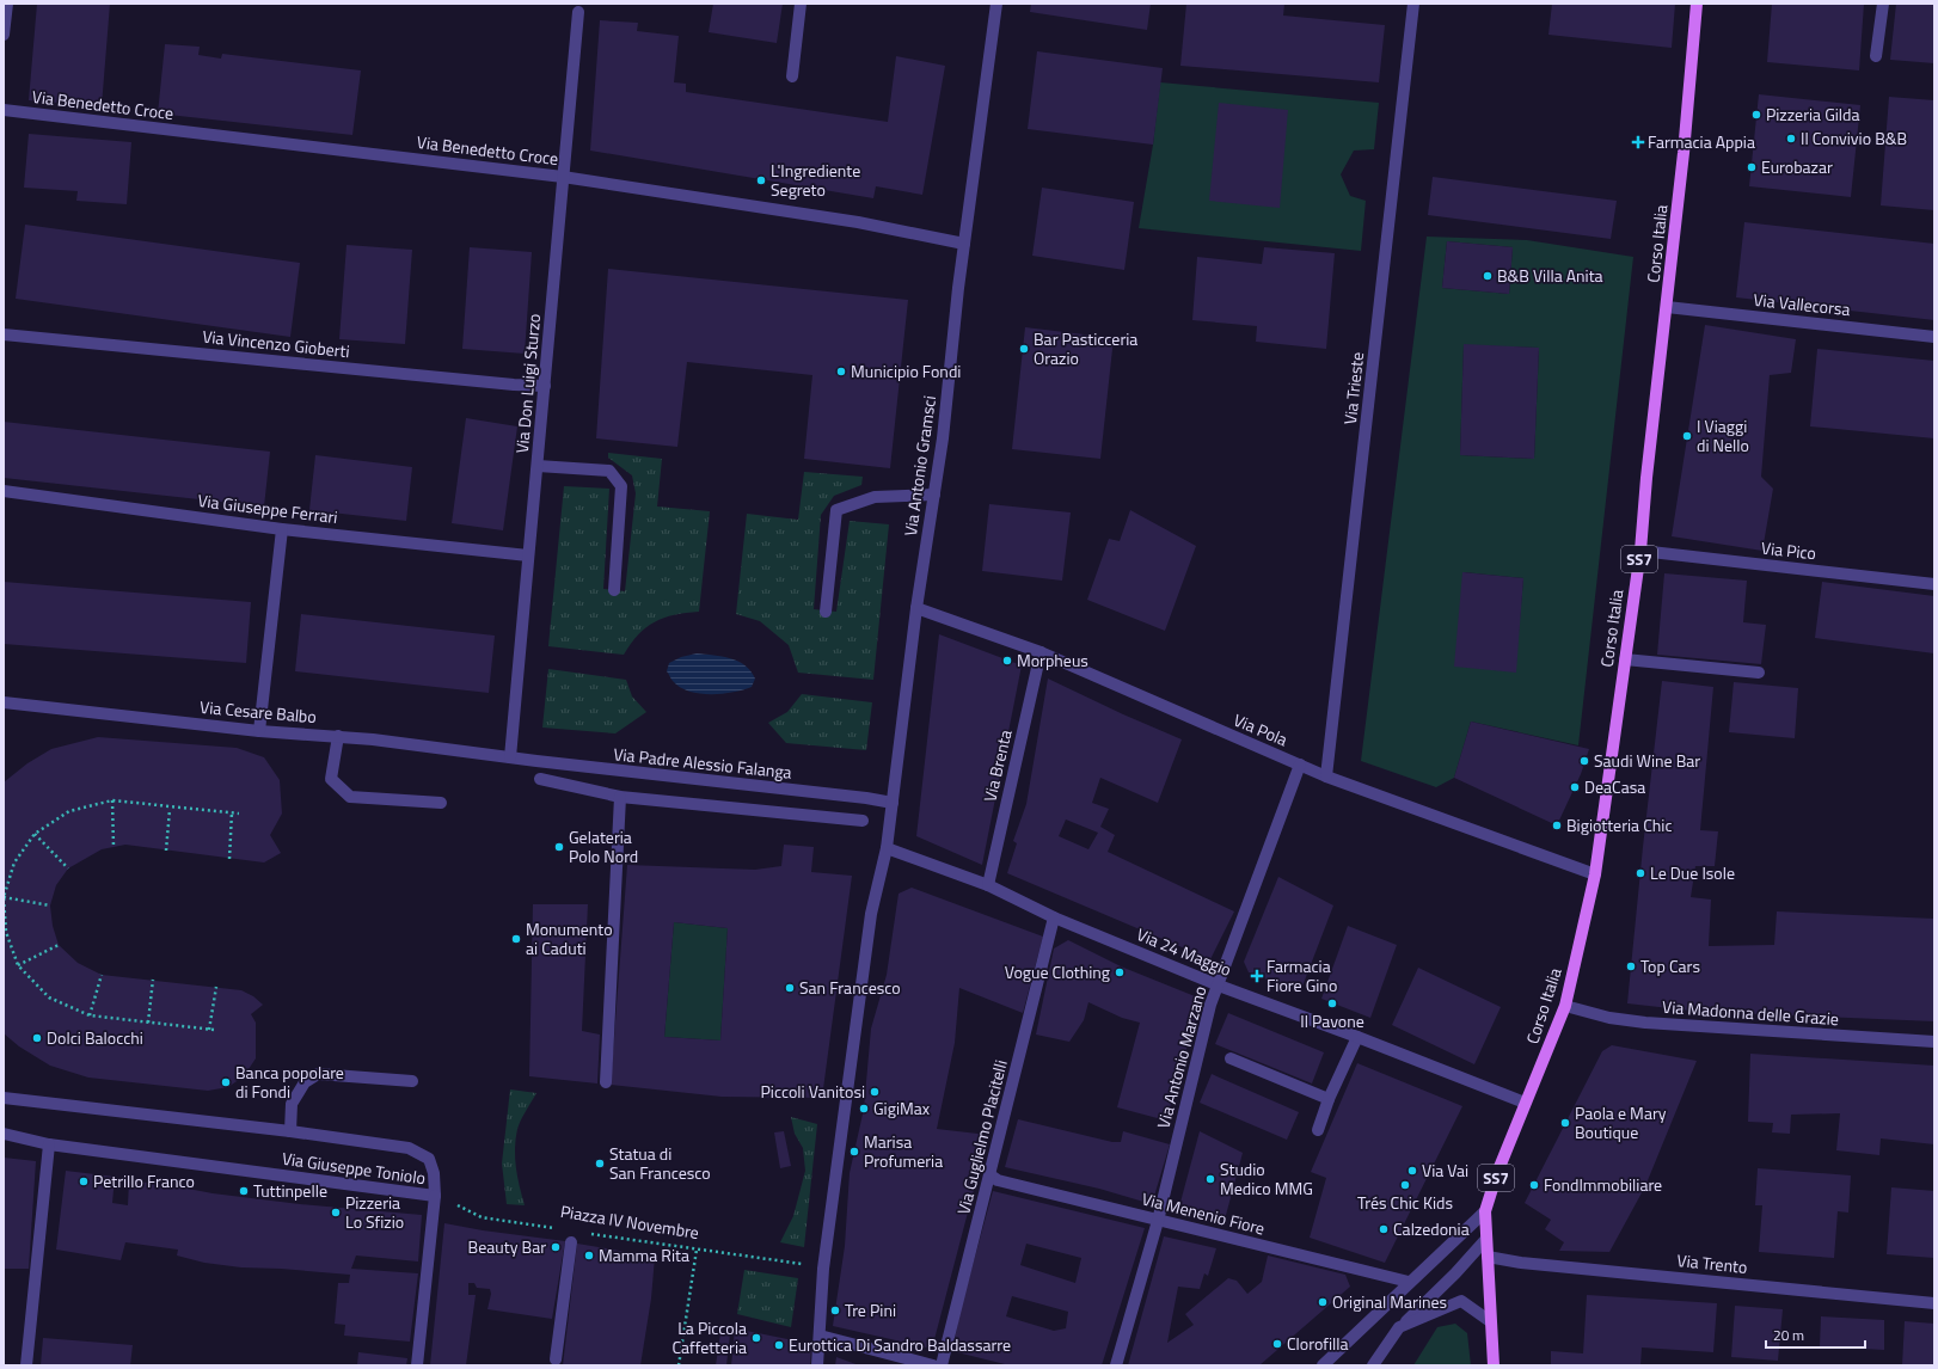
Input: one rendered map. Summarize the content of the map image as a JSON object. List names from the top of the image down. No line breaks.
{"streets":{"main road":["Corso Italia","SS7"],"street":["Via Benedetto Croce","Via Vallecorsa","Via Vincenzo Gioberti","Via Don Luigi Sturzo","Via Trieste","Via Antonio Gramsci","Via Giuseppe Ferrari","Via Pico","Via Cesare Balbo","Via Pola","Via Padre Alessio Falanga","Via Brenta","Via 24 Maggio","Via Madonna delle Grazie","Via Antonio Marzano","Via Guglielmo Placitelli","Via Giuseppe Toniolo","Via Menenio Fiore","Via Trento"],"path":["Piazza IV Novembre"]},"crossings":[["Via Benedetto Croce","Via Don Luigi Sturzo"],["Via Benedetto Croce","Via Antonio Gramsci"],["Corso Italia","Via Vallecorsa"],["Corso Italia","Via Pico"],["Corso Italia","SS7"],["Corso Italia","Via Pola"],["Corso Italia","Via 24 Maggio"],["Corso Italia","Via Madonna delle Grazie"],["Corso Italia","Via Menenio Fiore"],["Corso Italia","Via Trento"],["Via Vincenzo Gioberti","Via Don Luigi Sturzo"],["Via Don Luigi Sturzo","Via Giuseppe Ferrari"],["Via Don Luigi Sturzo","Via Cesare Balbo"],["Via Don Luigi Sturzo","Via Padre Alessio Falanga"],["Via Trieste","Via Pola"],["Via Antonio Gramsci","Via Pola"],["Via Antonio Gramsci","Via Padre Alessio Falanga"],["Via Antonio Gramsci","Via 24 Maggio"],["Via Antonio Gramsci","Piazza IV Novembre"],["SS7","Via Trento"],["Via Cesare Balbo","Via Padre Alessio Falanga"],["Via Pola","Via Brenta"],["Via Pola","Via Antonio Marzano"],["Via Brenta","Via 24 Maggio"],["Via 24 Maggio","Via Antonio Marzano"],["Via 24 Maggio","Via Guglielmo Placitelli"],["Via Antonio Marzano","Via Menenio Fiore"],["Via Guglielmo Placitelli","Via Menenio Fiore"],["Via Giuseppe Toniolo","Piazza IV Novembre"]],"places":{"other":["Pizzeria Gilda","Il Convivio B&B","Eurobazar","L'Ingrediente Segreto","B&B Villa Anita","Bar Pasticceria Orazio","Municipio Fondi","I Viaggi di Nello","Morpheus","Saudi Wine Bar","DeaCasa","Bigiotteria Chic","Gelateria Polo Nord","Le Due Isole","Monumento ai Caduti","Top Cars","Vogue Clothing","San Francesco","Il Pavone","Dolci Balocchi","Banca popolare di Fondi","Piccoli Vanitosi","GigiMax","Paola e Mary Boutique","Marisa Profumeria","Statua di San Francesco","Via Vai","Studio Medico MMG","Petrillo Franco","Trés Chic Kids","FondImmobiliare","Tuttinpelle","Pizzeria Lo Sfizio","Calzedonia","Beauty Bar","Mamma Rita","Original Marines","Tre Pini","La Piccola Caffetteria","Clorofilla","Eurottica Di Sandro Baldassarre"],"health":["Farmacia Appia","Farmacia Fiore Gino"]},"scale_bar":"20 m"}
